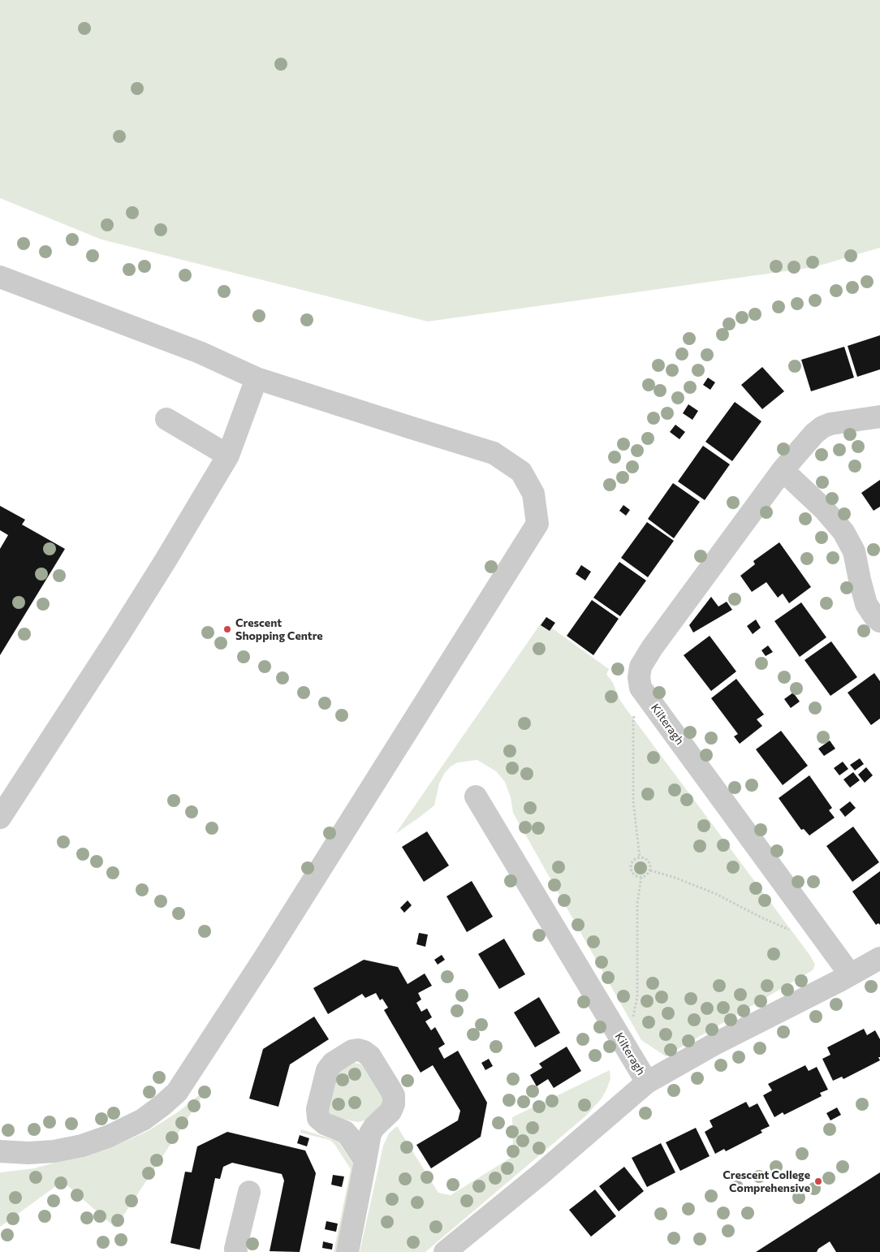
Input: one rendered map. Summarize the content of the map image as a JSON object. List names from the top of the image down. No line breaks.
{"streets":{"street":["Kilteragh"]},"places":["Crescent Shopping Centre","Crescent College Comprehensive"]}
